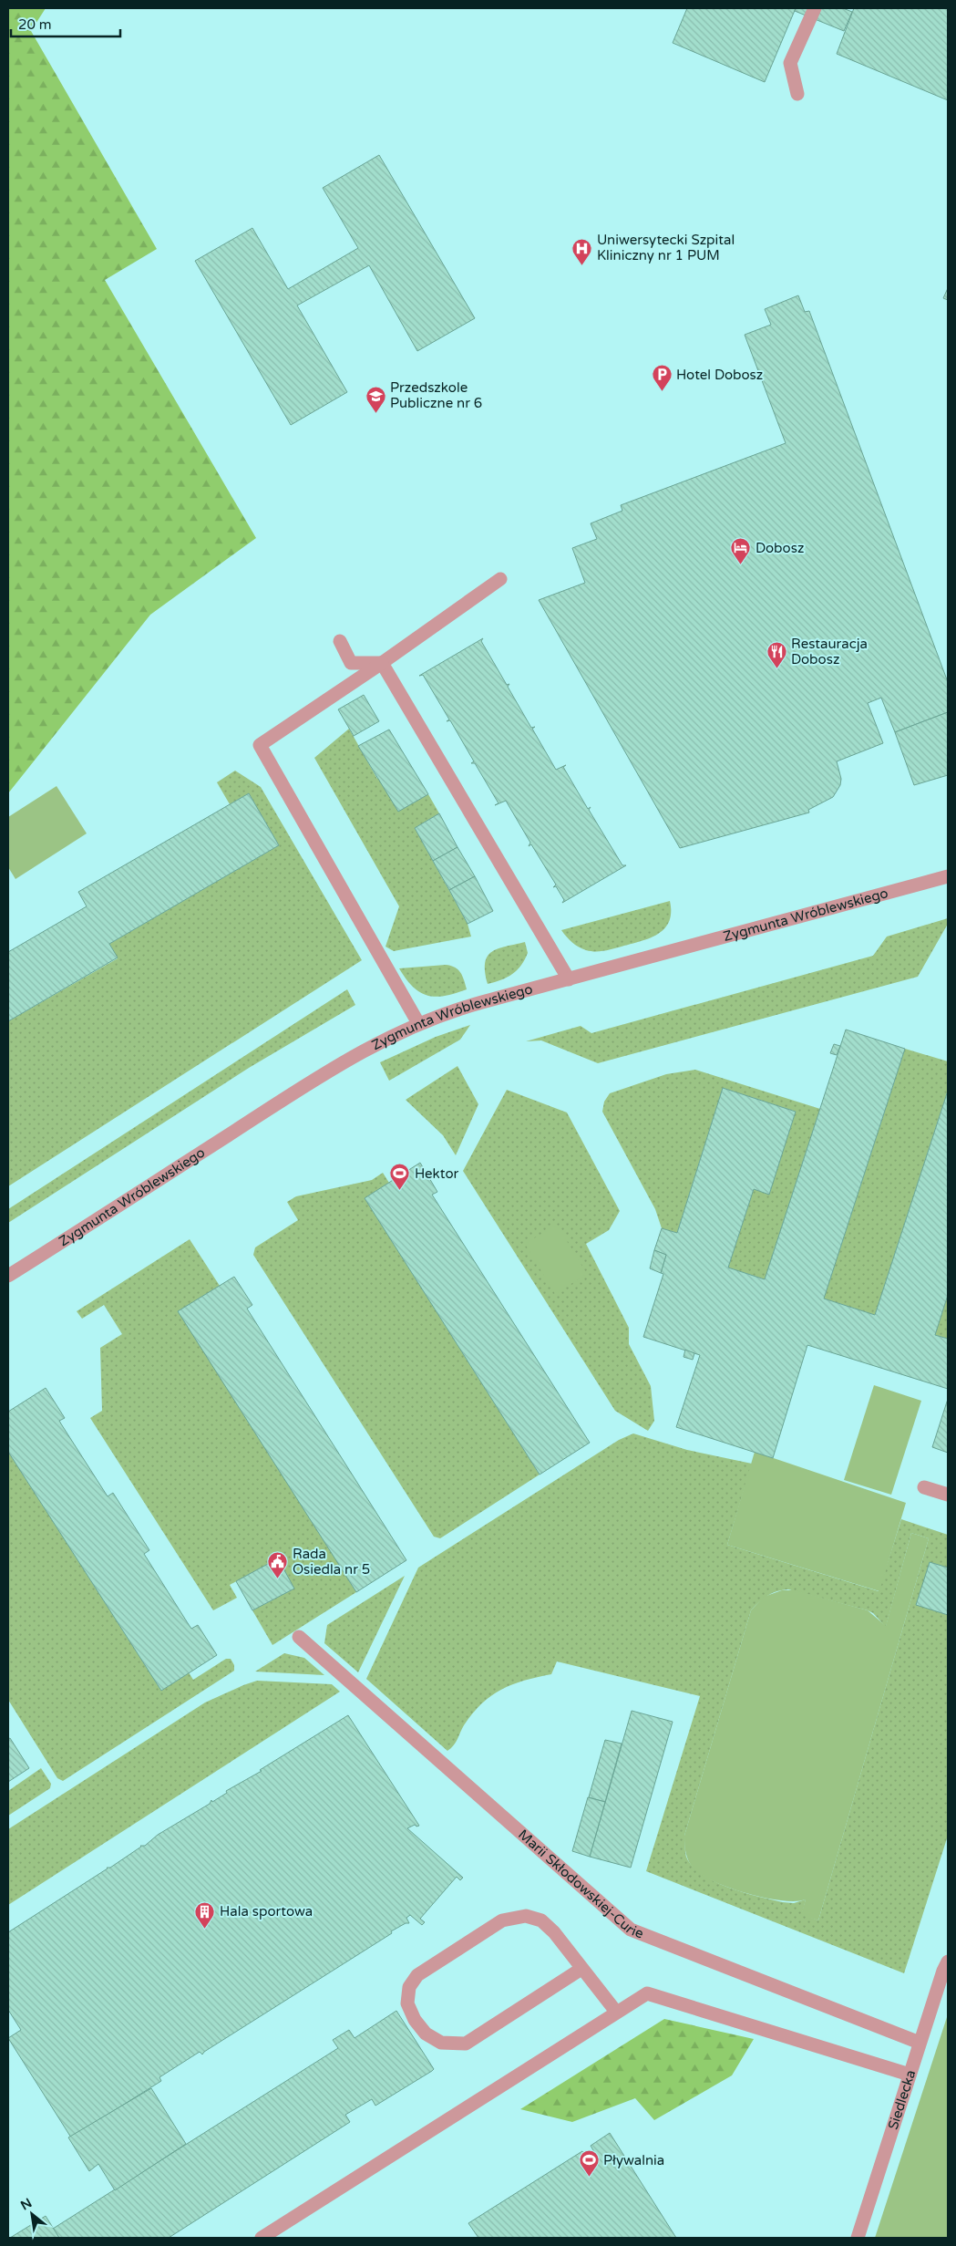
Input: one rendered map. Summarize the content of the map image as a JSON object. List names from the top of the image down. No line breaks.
{"streets":{"street":["Zygmunta Wróblewskiego","Marii Skłodowskiej-Curie","Siedlecka"]},"crossings":[["Marii Skłodowskiej-Curie","Siedlecka"]],"places":{"hospital":["Uniwersytecki Szpital Kliniczny nr 1 PUM"],"parking":["Hotel Dobosz"],"school or university":["Przedszkole Publiczne nr 6"],"hotel":["Dobosz"],"restaurant":["Restauracja Dobosz"],"sports":["Hektor","Pływalnia"],"public building":["Rada Osiedla nr 5"],"building":["Hala sportowa"]},"scale_bar":"20 m","north":"top left"}
